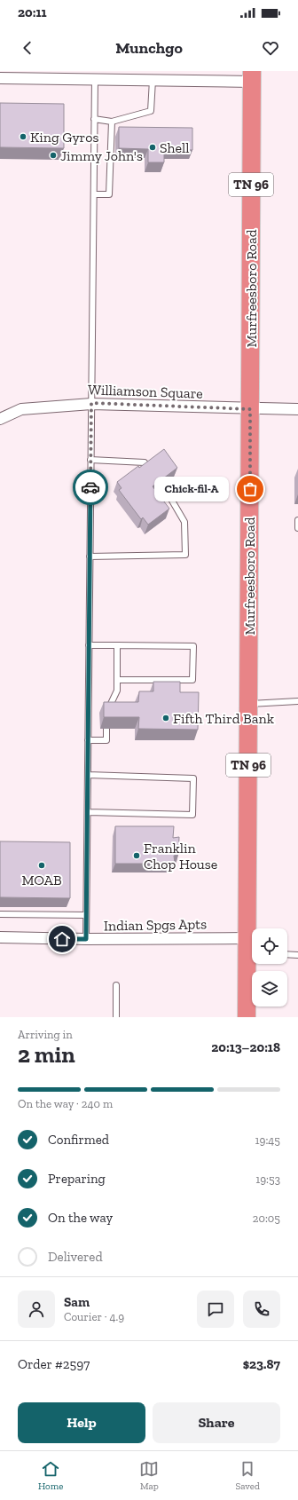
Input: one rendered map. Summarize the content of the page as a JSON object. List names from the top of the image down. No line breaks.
{"streets":{"highway":["TN 96","Murfreesboro Road"],"street":["Williamson Square","Indian Spgs Apts"]},"crossings":[["Murfreesboro Road","Williamson Square"],["Murfreesboro Road","Indian Spgs Apts"]],"places":["King Gyros","Shell","Jimmy John's","Chick-fil-A","Fifth Third Bank","Franklin Chop House","MOAB"],"page":{"status":"20:11","header":"Munchgo","bubble":"Chick-fil-A","heading":["2 min","Arriving in","20:13–20:18"],"panel":["Sam","Courier · 4.9","Order #2597","$23.87"],"bar":"On the way · 240 m","list":[["Confirmed","19:45"],["Preparing","19:53"],["On the way","20:05"],"Delivered"],"buttons":["Help","Share"],"tabs":["Home","Map","Saved"]}}
